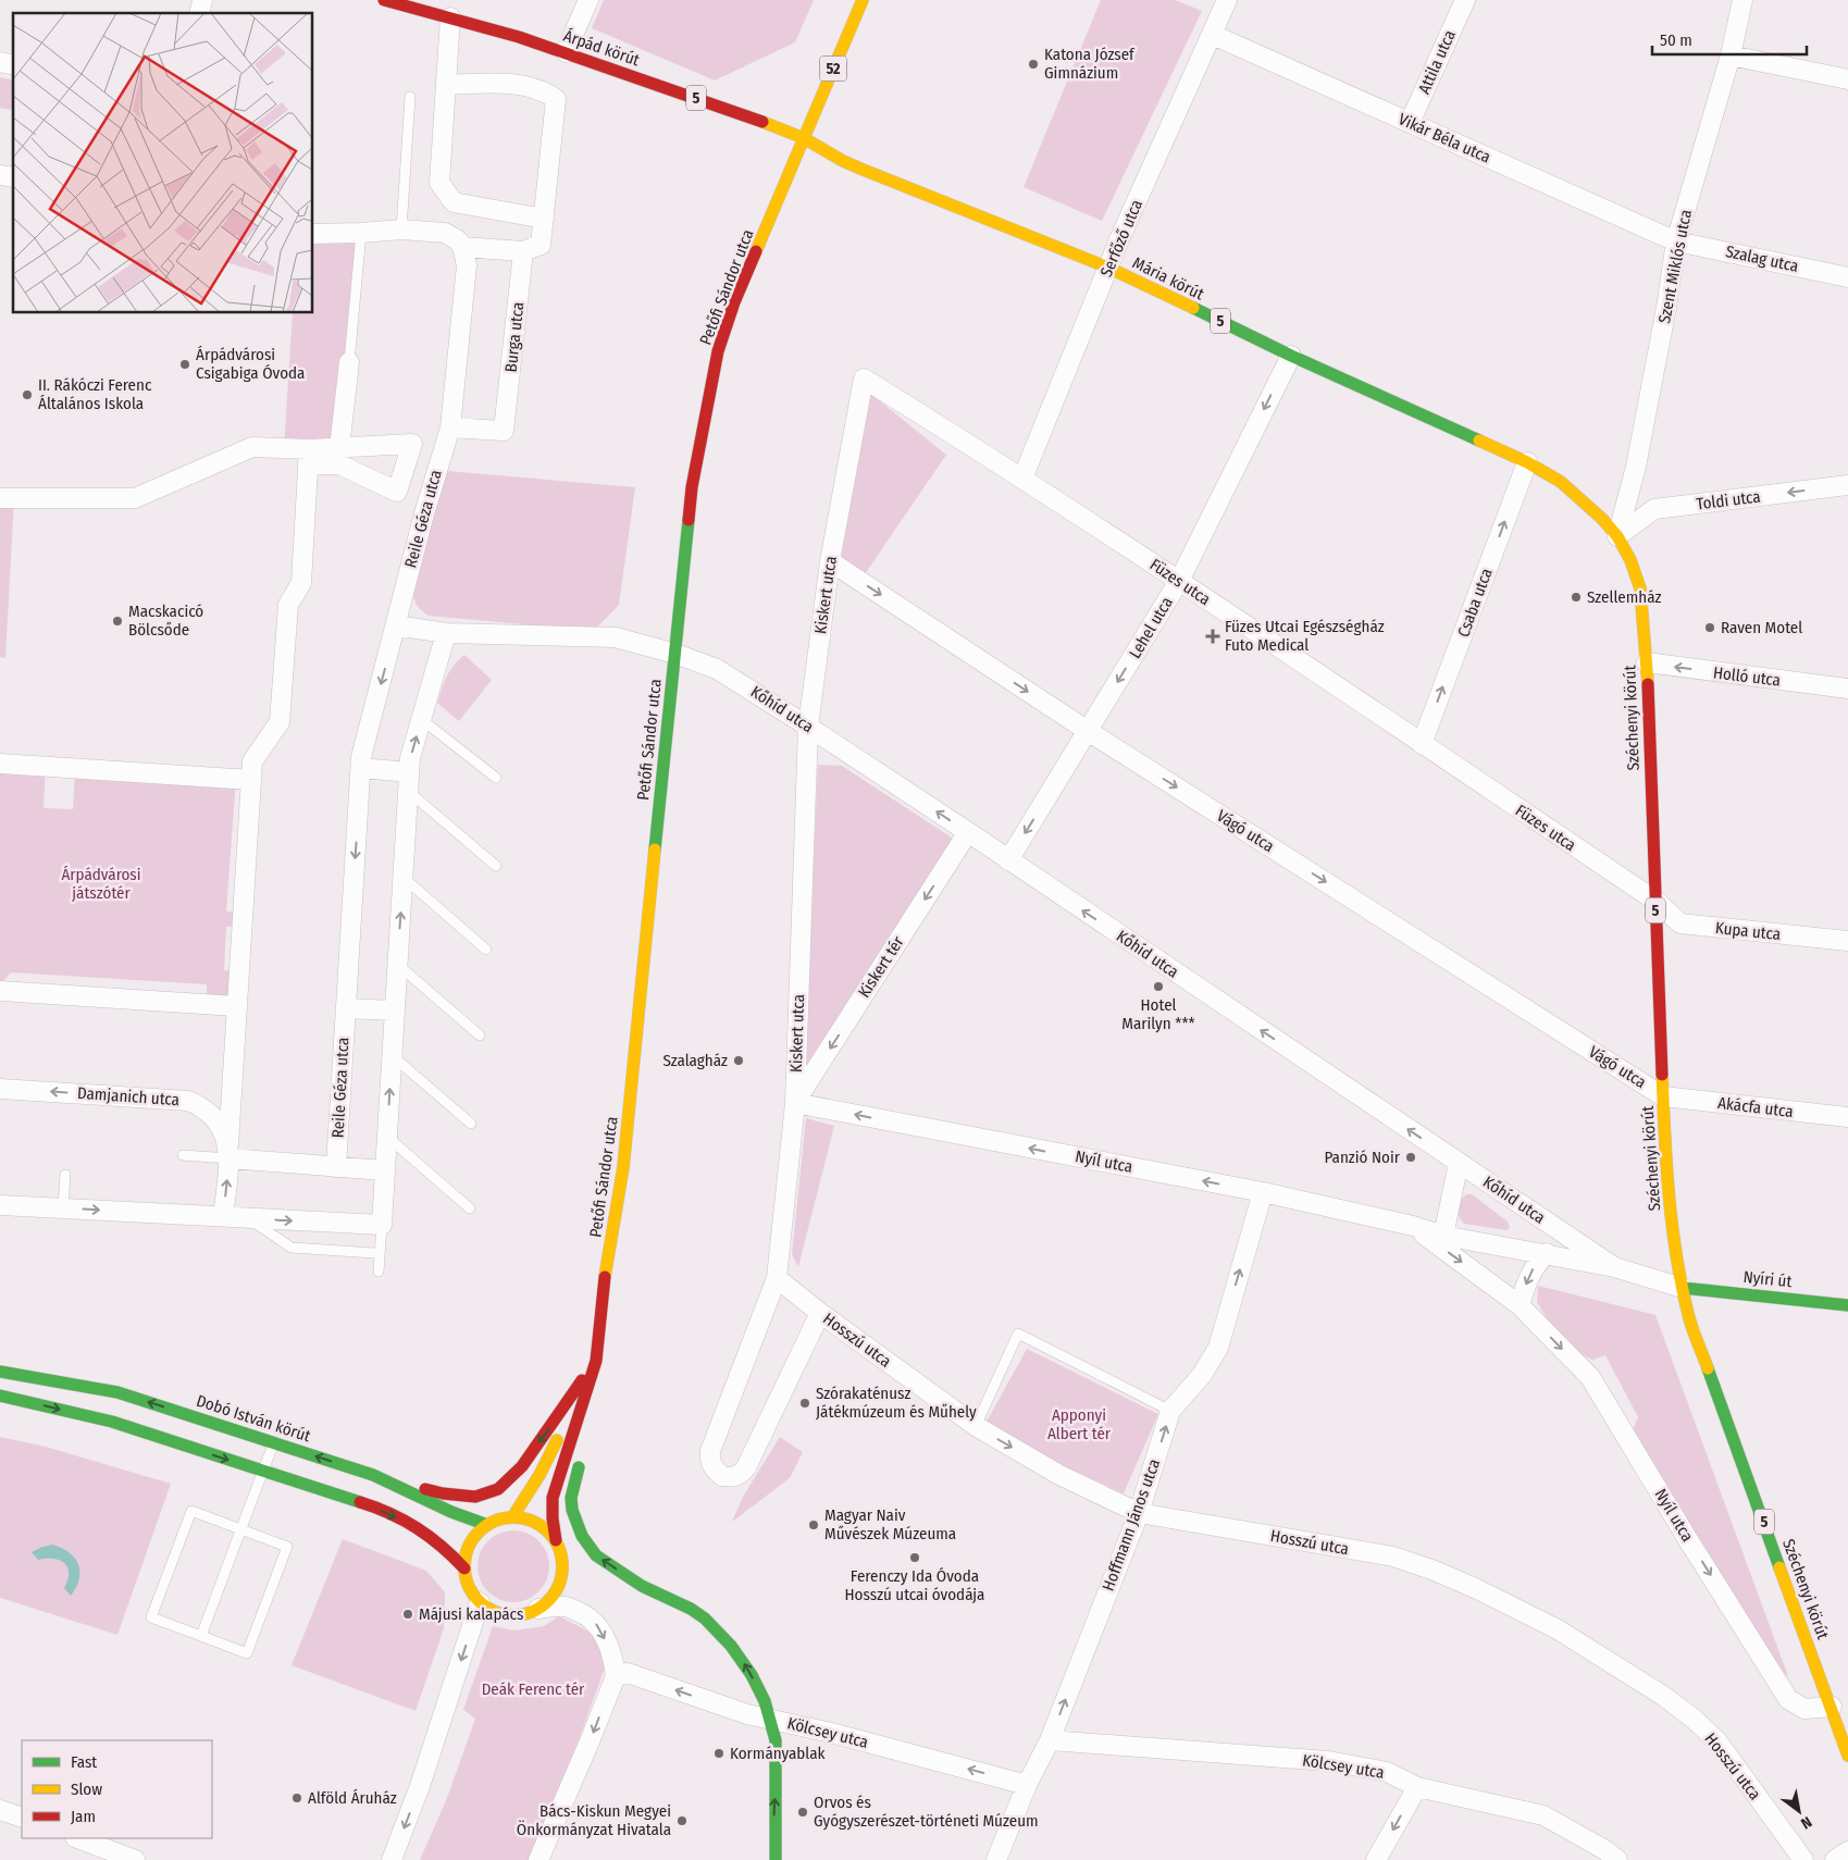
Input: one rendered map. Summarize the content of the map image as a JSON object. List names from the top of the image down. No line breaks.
{"streets":{"street":["Árpád körút","Attila utca","52","5","Vikár Béla utca","Serfőző utca","Szalag utca","Szent Miklós utca","Mária körút","Petőfi Sándor utca","Burga utca","Toldi utca","Reile Géza utca","Füzes utca","Kiskert utca","Csaba utca","Lehel utca","Holló utca","Kőhíd utca","Széchenyi körút","Vágó utca","Kupa utca","Kiskert tér","Damjanich utca","Akácfa utca","Nyíl utca","Nyíri út","Hosszú utca","Dobó István körút","Hoffmann János utca","Kölcsey utca"]},"crossings":[["Árpád körút","52"],["Árpád körút","Mária körút"],["Árpád körút","Petőfi Sándor utca"],["Attila utca","Vikár Béla utca"],["52","Mária körút"],["52","Petőfi Sándor utca"],["Vikár Béla utca","Serfőző utca"],["Vikár Béla utca","Szalag utca"],["Vikár Béla utca","Szent Miklós utca"],["Serfőző utca","Mária körút"],["Serfőző utca","Füzes utca"],["Szalag utca","Szent Miklós utca"],["Szent Miklós utca","Mária körút"],["Szent Miklós utca","Toldi utca"],["Szent Miklós utca","Széchenyi körút"],["Mária körút","Petőfi Sándor utca"],["Mária körút","Toldi utca"],["Mária körút","Csaba utca"],["Mária körút","Lehel utca"],["Mária körút","Széchenyi körút"],["Petőfi Sándor utca","Kőhíd utca"],["Petőfi Sándor utca","Dobó István körút"],["Burga utca","Reile Géza utca"],["Toldi utca","Széchenyi körút"],["Reile Géza utca","Kőhíd utca"],["Füzes utca","Kiskert utca"],["Füzes utca","Csaba utca"],["Füzes utca","Lehel utca"],["Füzes utca","Széchenyi körút"],["Füzes utca","Kupa utca"],["Kiskert utca","Kőhíd utca"],["Kiskert utca","Vágó utca"],["Kiskert utca","Kiskert tér"],["Kiskert utca","Nyíl utca"],["Kiskert utca","Hosszú utca"],["Lehel utca","Kőhíd utca"],["Lehel utca","Vágó utca"],["Holló utca","Széchenyi körút"],["Kőhíd utca","Kiskert tér"],["Kőhíd utca","Nyíl utca"],["Széchenyi körút","Vágó utca"],["Széchenyi körút","Kupa utca"],["Széchenyi körút","Akácfa utca"],["Széchenyi körút","Nyíl utca"],["Széchenyi körút","Nyíri út"],["Vágó utca","Akácfa utca"],["Kiskert tér","Nyíl utca"],["Nyíl utca","Nyíri út"],["Nyíl utca","Hoffmann János utca"],["Hosszú utca","Hoffmann János utca"],["Hoffmann János utca","Kölcsey utca"]],"one_way":["Toldi utca","Csaba utca","Lehel utca","Holló utca","Kőhíd utca","Vágó utca","Kiskert tér","Hoffmann János utca"],"parks":["Árpádvárosi játszótér","Apponyi Albert tér","Deák Ferenc tér"],"places":{"other":["Katona József Gimnázium","Árpádvárosi Csigabiga Óvoda","II. Rákóczi Ferenc Általános Iskola","Szellemház","Macskacicó Bölcsőde","Raven Motel","Hotel Marilyn ***","Szalagház","Panzió Noir","Szórakaténusz Játékmúzeum és Műhely","Magyar Naiv Művészek Múzeuma","Ferenczy Ida Óvoda Hosszú utcai óvodája","Májusi kalapács","Kormányablak","Alföld Áruház","Orvos és Gyógyszerészet-történeti Múzeum","Bács-Kiskun Megyei Önkormányzat Hivatala"],"health":["Füzes Utcai Egészségház Futo Medical"]},"legend":["Fast","Slow","Jam"],"scale_bar":"50 m","north":"bottom right"}
